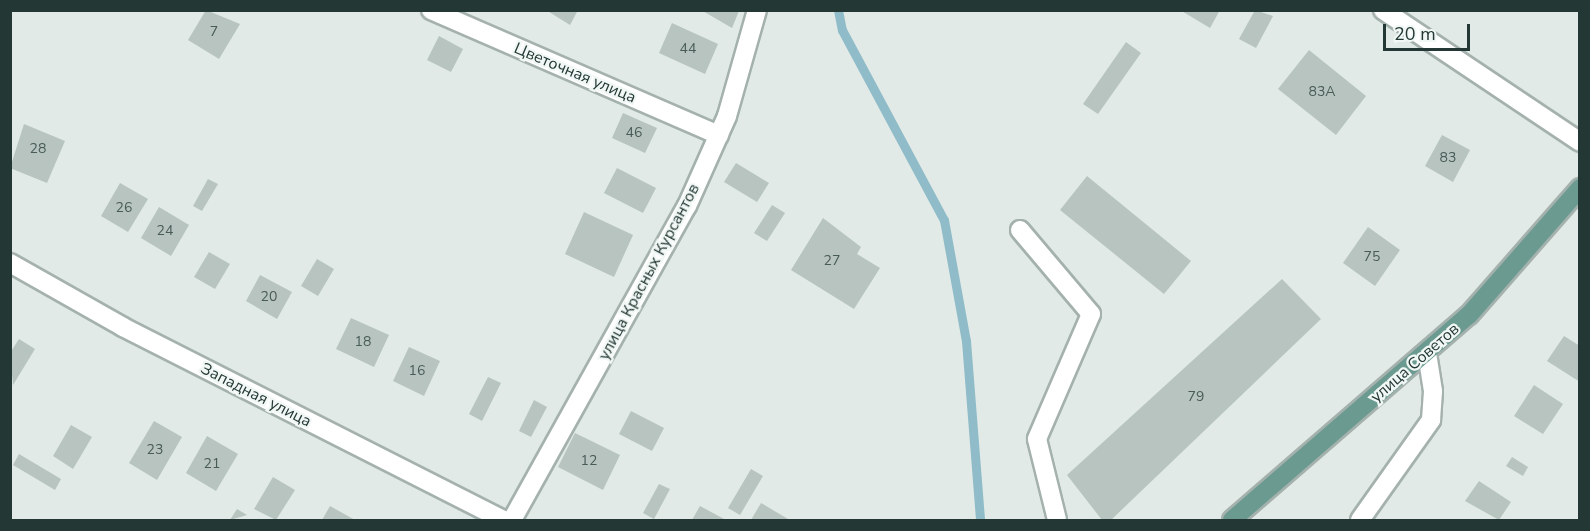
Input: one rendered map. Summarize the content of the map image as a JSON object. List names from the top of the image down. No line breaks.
{"streets":{"main road":["улица Советов"],"street":["Цветочная улица","улица Красных Курсантов","Западная улица"]},"crossings":[["Цветочная улица","улица Красных Курсантов"]],"house_numbers":["7","44","83А","46","28","83","26","24","75","27","20","18","16","79","23","12","21"],"scale_bar":"20 m"}
